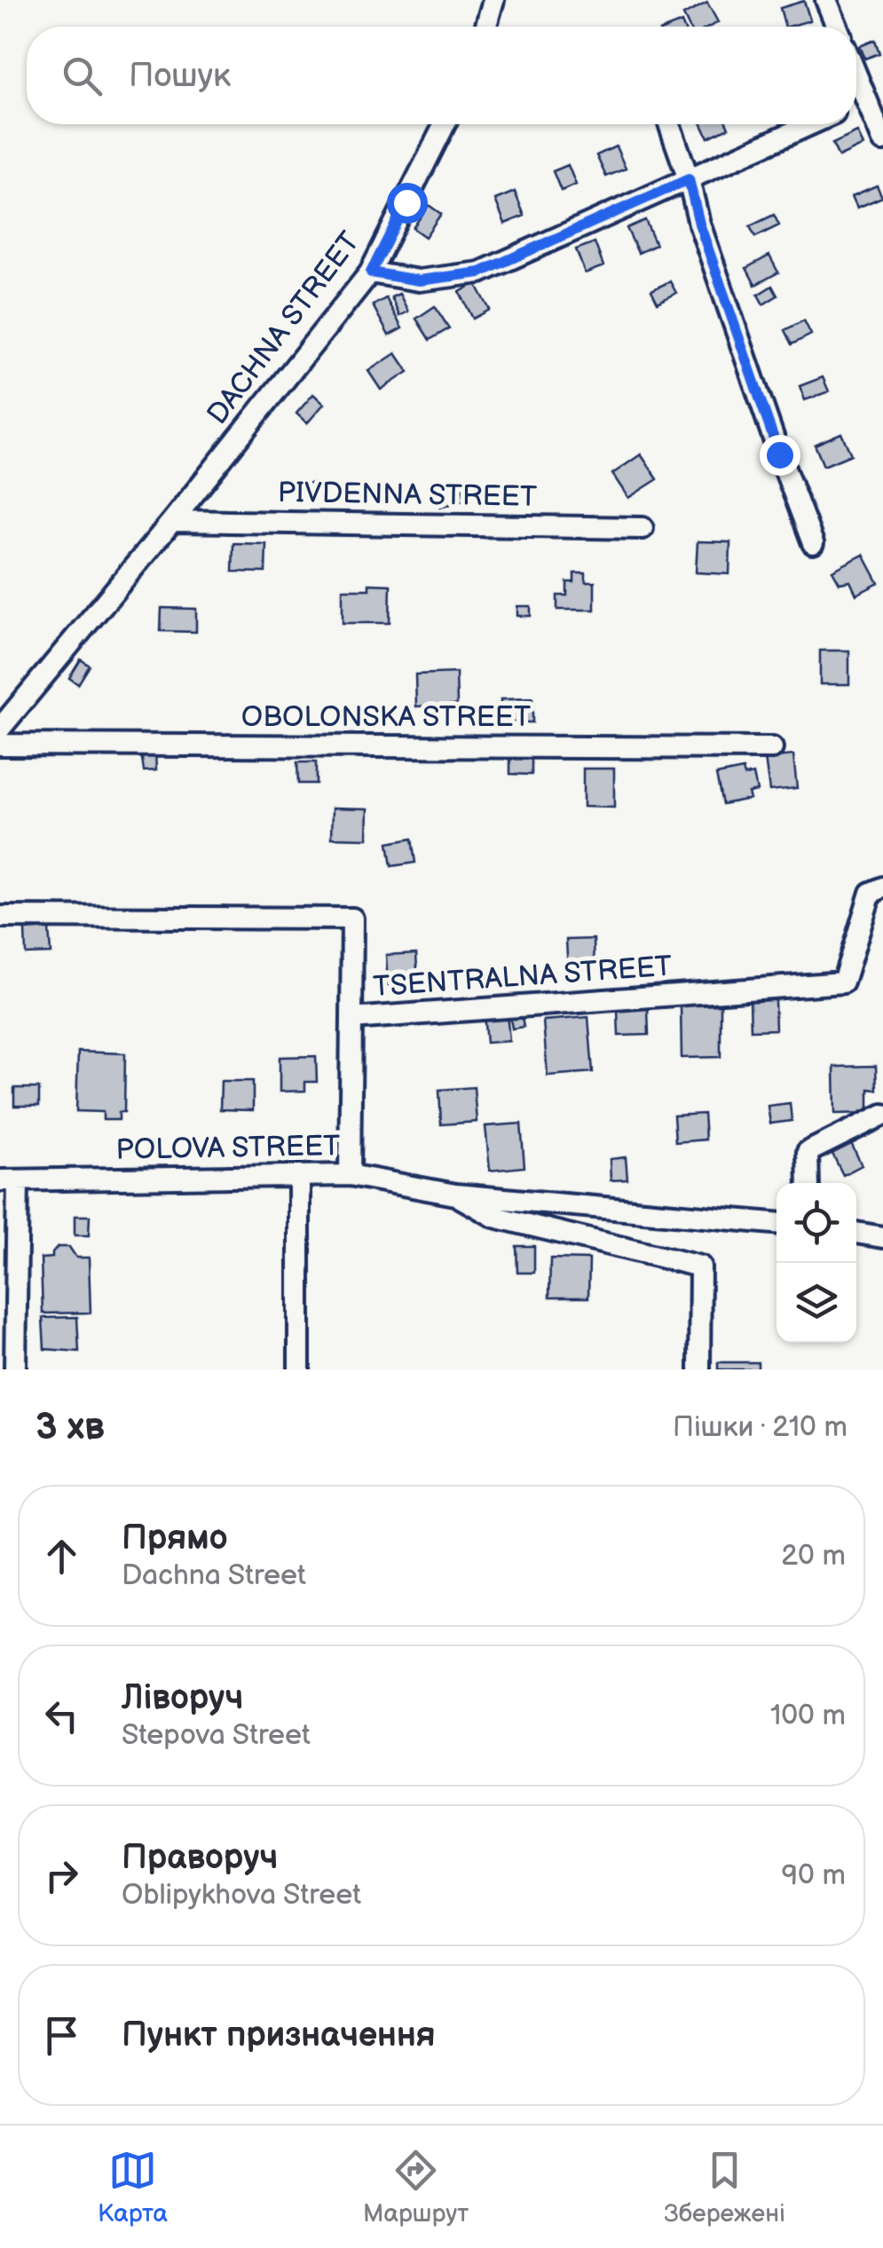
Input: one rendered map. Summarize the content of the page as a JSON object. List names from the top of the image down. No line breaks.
{"streets":{"street":["DACHNA STREET","PIVDENNA STREET","OBOLONSKA STREET","TSENTRALNA STREET","POLOVA STREET"]},"crossings":[["DACHNA STREET","PIVDENNA STREET"]],"page":{"search":"Пошук","heading":["3 хв","Пішки · 210 m"],"list":[["Прямо","Dachna Street","20 m"],["Ліворуч","Stepova Street","100 m"],["Праворуч","Oblipykhova Street","90 m"],"Пункт призначення"],"nav":["Карта","Маршрут","Збережені"]}}
